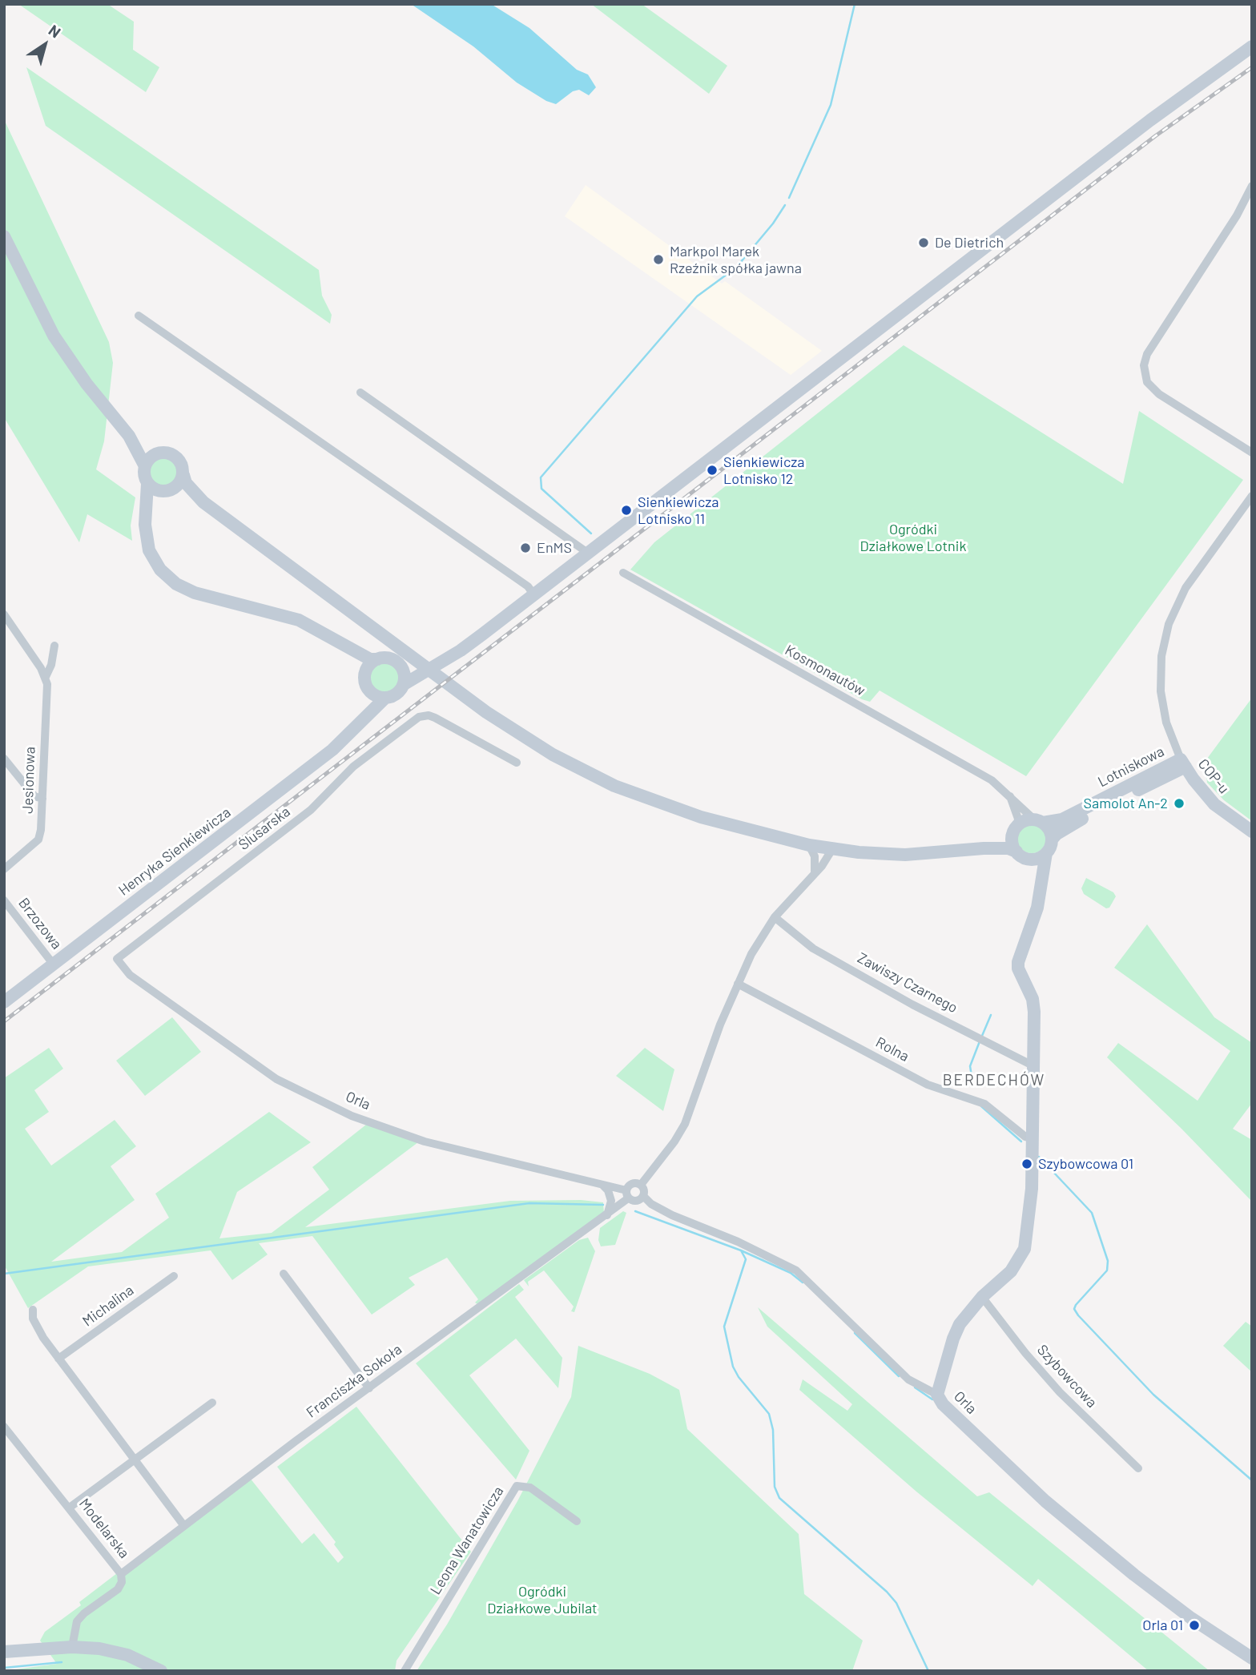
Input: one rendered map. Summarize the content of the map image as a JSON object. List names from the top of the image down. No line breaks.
{"streets":{"main road":["Lotniskowa","COP-u","Henryka Sienkiewicza","Orla"],"street":["Kosmonautów","Jesionowa","Ślusarska","Brzozowa","Zawiszy Czarnego","Rolna","Michalina","Szybowcowa","Franciszka Sokoła","Modelarska","Leona Wanatowicza"]},"crossings":[["Kosmonautów","Lotniskowa"],["Lotniskowa","COP-u"],["Ślusarska","Orla"],["Henryka Sienkiewicza","Brzozowa"],["Orla","Franciszka Sokoła"],["Franciszka Sokoła","Modelarska"]],"districts":["BERDECHÓW"],"parks":["Ogródki Działkowe Lotnik","Ogródki Działkowe Jubilat"],"places":["De Dietrich","Markpol Marek Rzeźnik spółka jawna","Sienkiewicza Lotnisko 12","Sienkiewicza Lotnisko 11","EnMS","Samolot An-2","Szybowcowa 01","Orla 01"],"north":"top right"}
